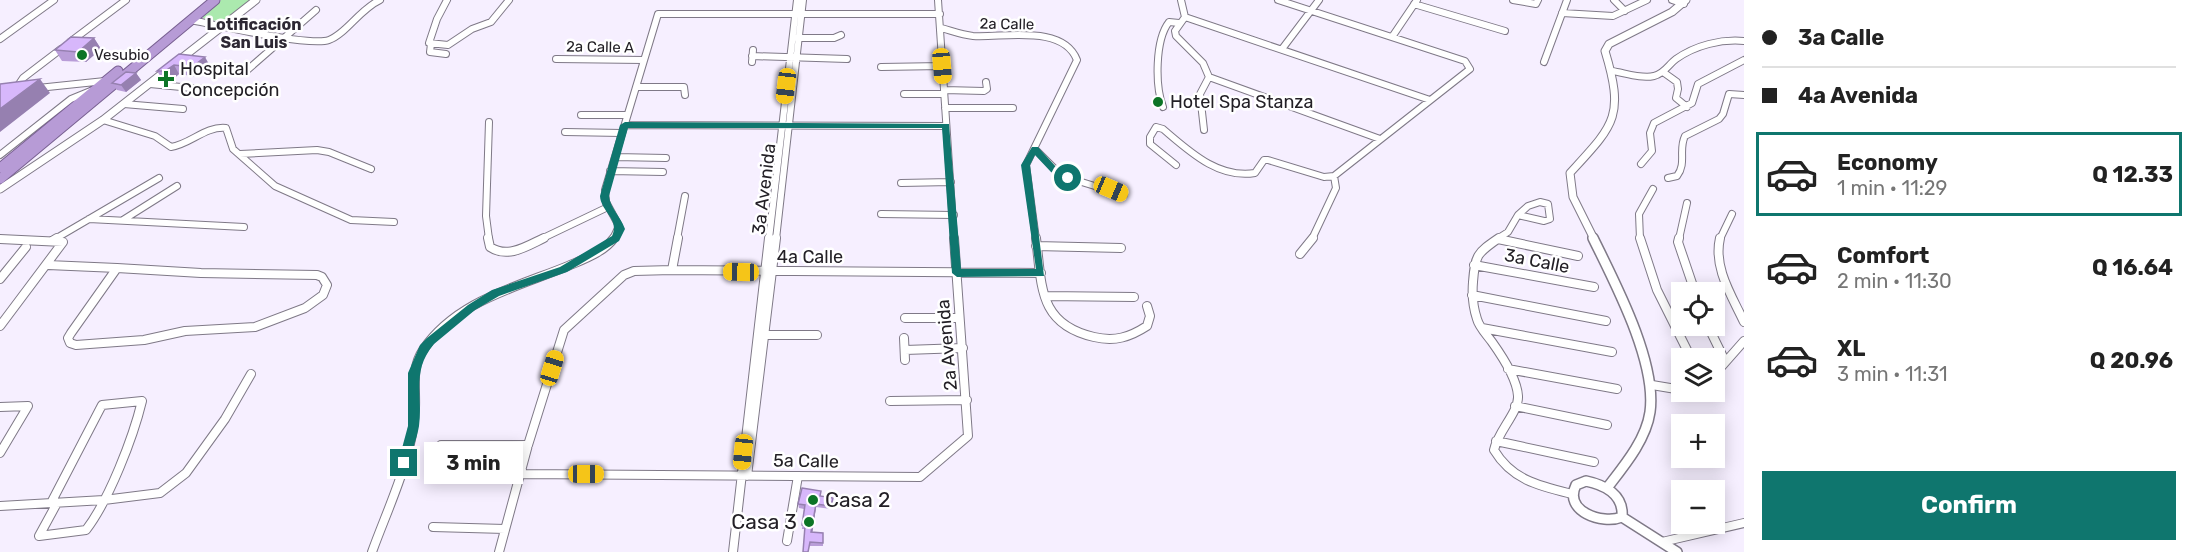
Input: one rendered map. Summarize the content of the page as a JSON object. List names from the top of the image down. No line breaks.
{"streets":{"street":["2a Calle","2a Calle A","3a Avenida","4a Calle","3a Calle","2a Avenida","5a Calle"]},"crossings":[["2a Calle","2a Avenida"],["3a Avenida","4a Calle"],["3a Avenida","5a Calle"],["4a Calle","2a Avenida"],["2a Avenida","5a Calle"]],"districts":["Lotificación San Luis"],"places":{"other":["Vesubio","Hotel Spa Stanza","Casa 2","Casa 3"],"health":["Hospital Concepción"]},"page":{"banner":["3a Calle","4a Avenida"],"list":[{"name":"Economy","note":"1 min · 11:29","value":"Q 12.33"},{"name":"Comfort","note":"2 min · 11:30","value":"Q 16.64"},{"name":"XL","note":"3 min · 11:31","value":"Q 20.96"}],"map_buttons":["+","−"],"bubble":"3 min","buttons":"Confirm"}}
